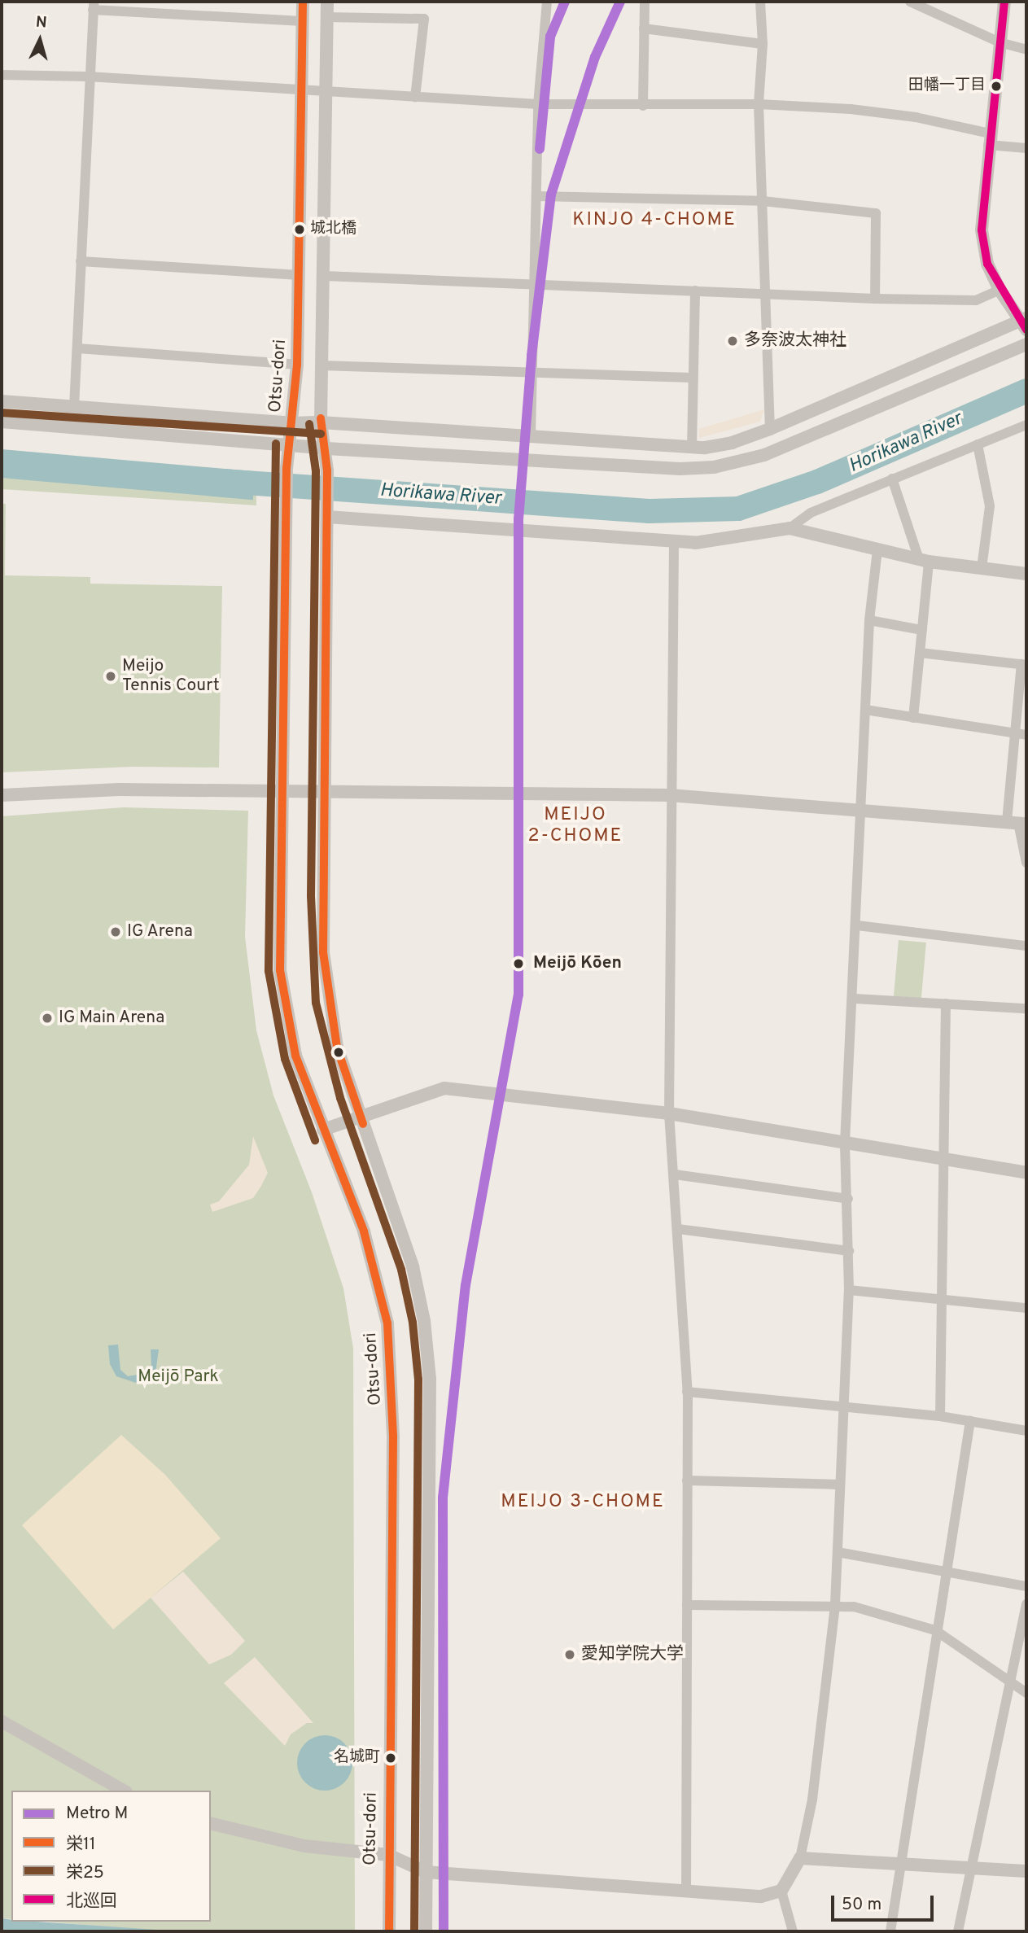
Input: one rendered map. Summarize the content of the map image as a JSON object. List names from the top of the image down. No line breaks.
{"streets":{"street":["Otsu-dori"]},"districts":["KINJO 4-CHOME","MEIJO 2-CHOME","MEIJO 3-CHOME"],"water":["Horikawa River"],"parks":["Meijō Park"],"places":["田幡一丁目","城北橋","多奈波太神社","Meijo Tennis Court","IG Arena","Meijō Kōen","IG Main Arena","愛知学院大学","名城町"],"lines":["metro line M","transit line 栄11","transit line 北巡回","transit line 栄25"],"legend":["Metro M","栄11","栄25","北巡回"],"scale_bar":"50 m","north":"top"}
